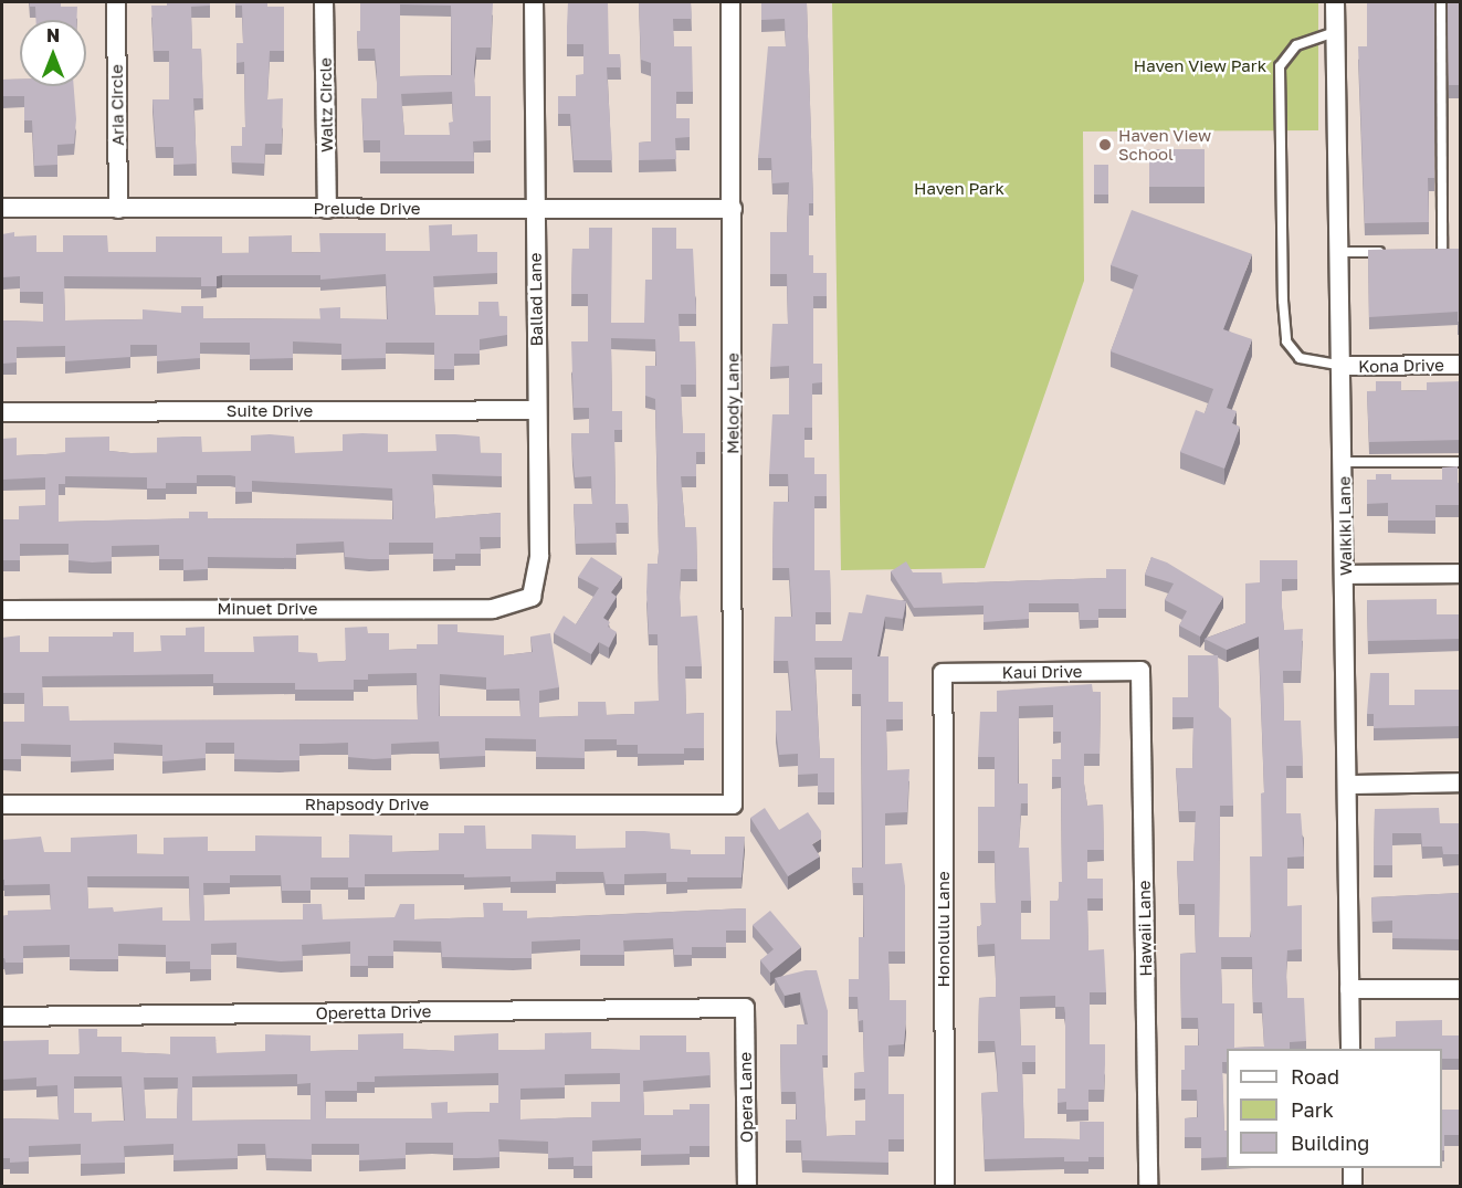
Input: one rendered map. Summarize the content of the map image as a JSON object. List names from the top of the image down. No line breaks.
{"streets":{"street":["Aria Circle","Waltz Circle","Prelude Drive","Ballad Lane","Kona Drive","Melody Lane","Suite Drive","Waikiki Lane","Minuet Drive","Kaui Drive","Rhapsody Drive","Hawaii Lane","Honolulu Lane","Operetta Drive","Opera Lane"]},"crossings":[["Aria Circle","Prelude Drive"],["Waltz Circle","Prelude Drive"],["Prelude Drive","Ballad Lane"],["Prelude Drive","Melody Lane"],["Ballad Lane","Suite Drive"],["Ballad Lane","Minuet Drive"],["Kona Drive","Waikiki Lane"],["Melody Lane","Rhapsody Drive"],["Kaui Drive","Hawaii Lane"],["Kaui Drive","Honolulu Lane"],["Operetta Drive","Opera Lane"]],"parks":["Haven View Park","Haven Park"],"places":["Haven View School"],"legend":["Road","Park","Building"],"north":"top"}
